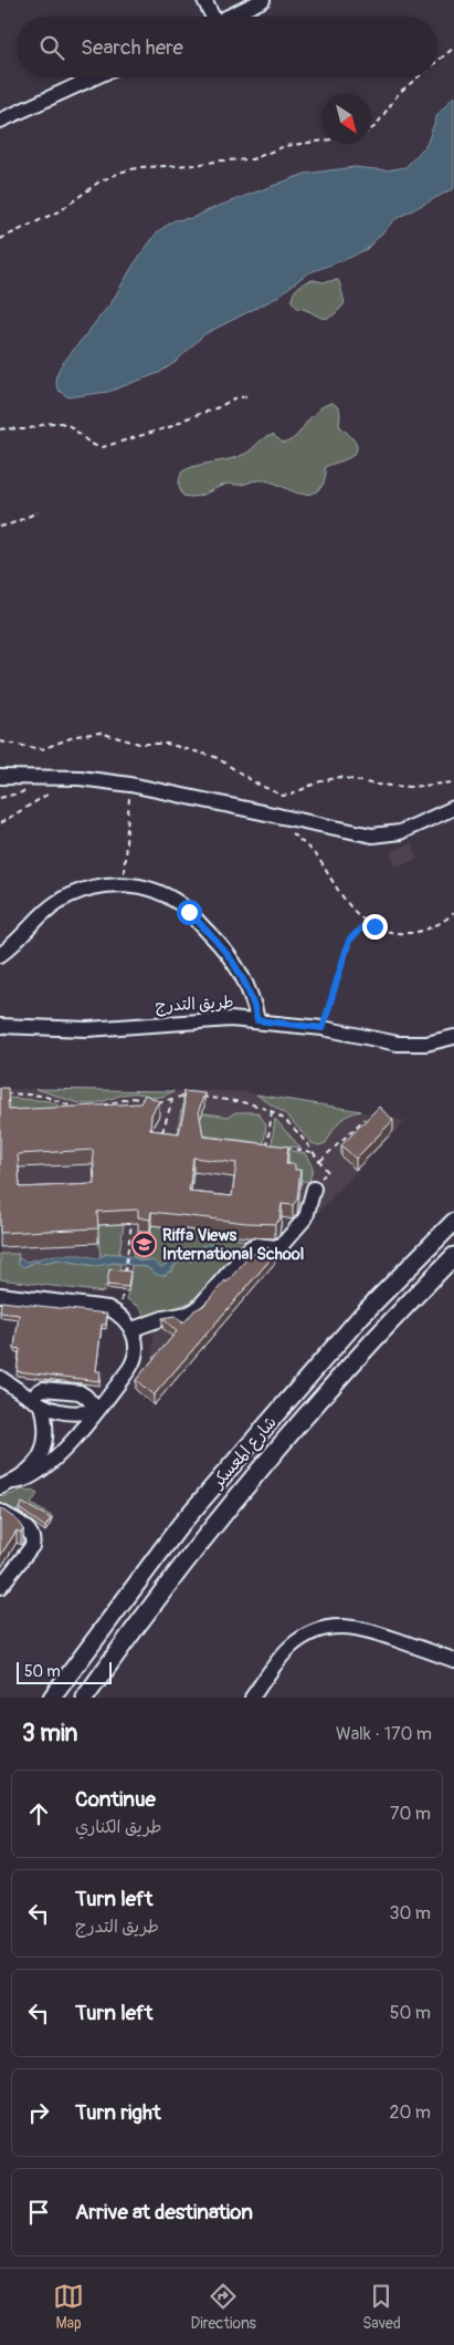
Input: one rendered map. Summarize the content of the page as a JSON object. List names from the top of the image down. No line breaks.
{"streets":{"main road":["شارع المعسكر"],"street":["طريق التدرج"]},"places":{"school or university":["Riffa Views International School"]},"scale_bar":"50 m","north":"bottom right","page":{"search":"Search here","scale":"50 m","heading":["3 min","Walk · 170 m"],"list":[["Continue","طريق الكناري","70 m"],["Turn left","طريق التدرج","30 m"],["Turn left","50 m"],["Turn right","20 m"],"Arrive at destination"],"nav":["Map","Directions","Saved"]}}
